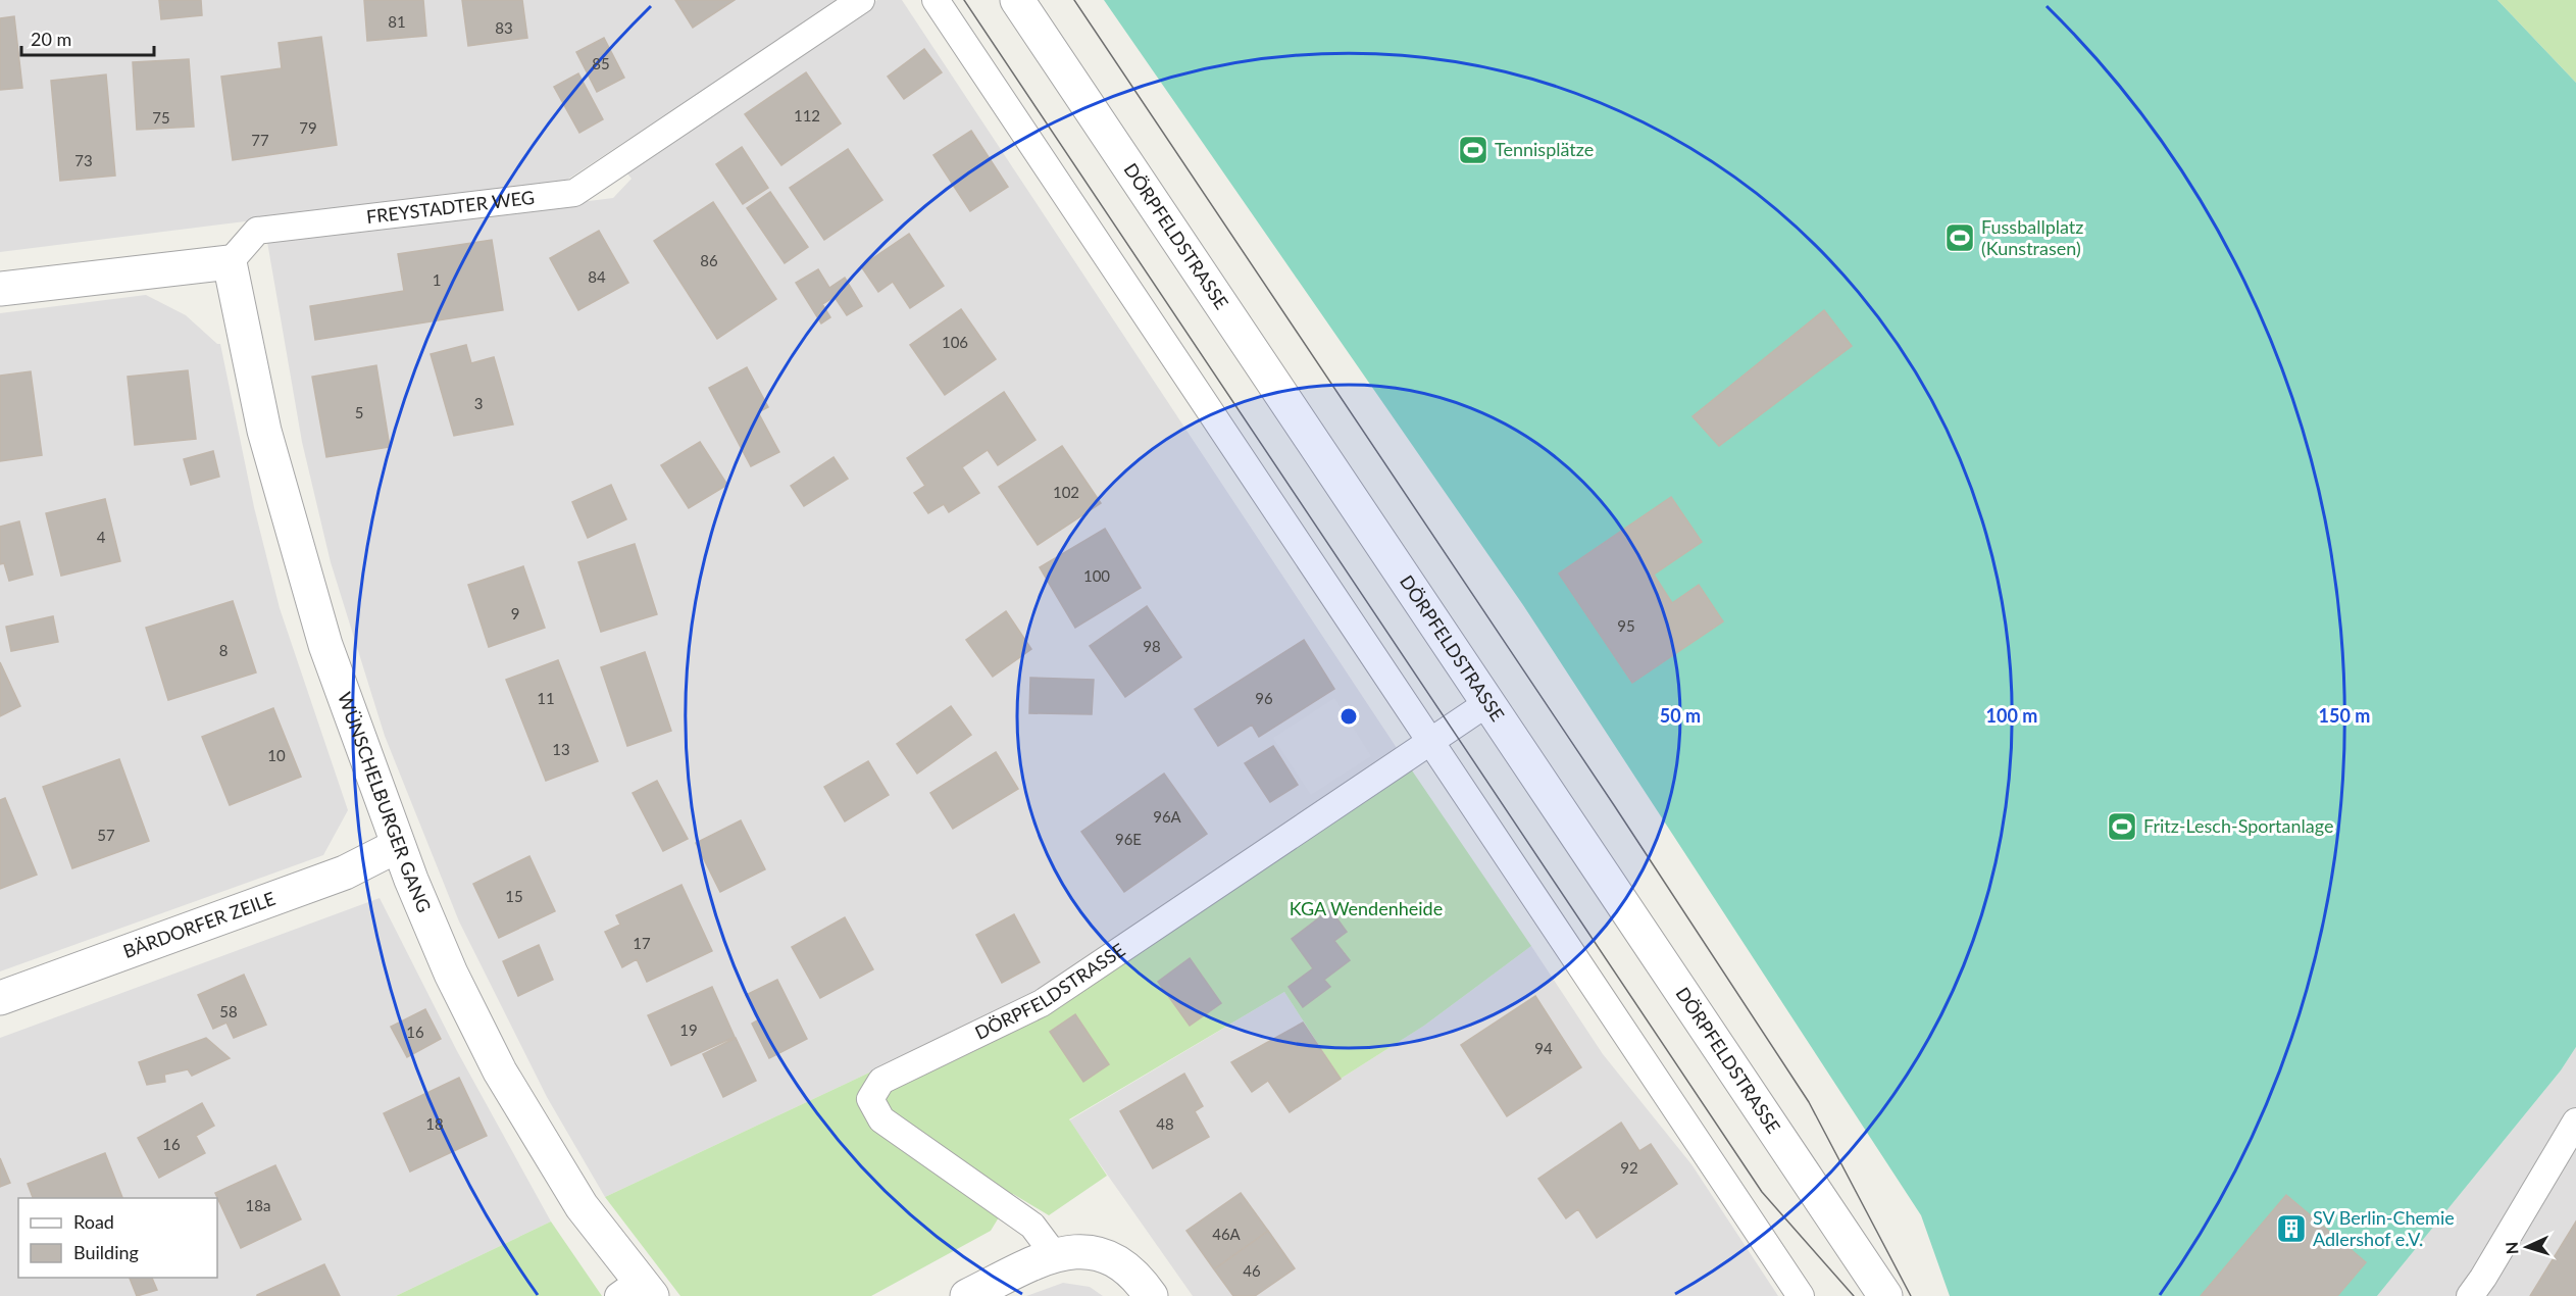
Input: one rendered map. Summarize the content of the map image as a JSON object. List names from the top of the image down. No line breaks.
{"streets":{"street":["DÖRPFELDSTRASSE","WÜNSCHELBURGER GANG","BÄRDORFER ZEILE"],"lane":["FREYSTADTER WEG"]},"crossings":[["FREYSTADTER WEG","WÜNSCHELBURGER GANG"],["WÜNSCHELBURGER GANG","BÄRDORFER ZEILE"]],"parks":["KGA Wendenheide"],"places":{"sports":["Tennisplätze","Fussballplatz (Kunstrasen)","Fritz-Lesch-Sportanlage"],"building":["SV Berlin-Chemie Adlershof e.V."]},"house_numbers":["81","83","85","112","75","79","77","73","86","84","1","106","3","5","102","4","100","9","95","98","8","11","96","13","10","96A","57","96E","15","17","58","19","16","94","18","48","16","92","18a","46A","46"],"legend":["Road","Building"],"scale_bar":"20 m","north":"left","rings":["50 m","100 m","150 m"]}
